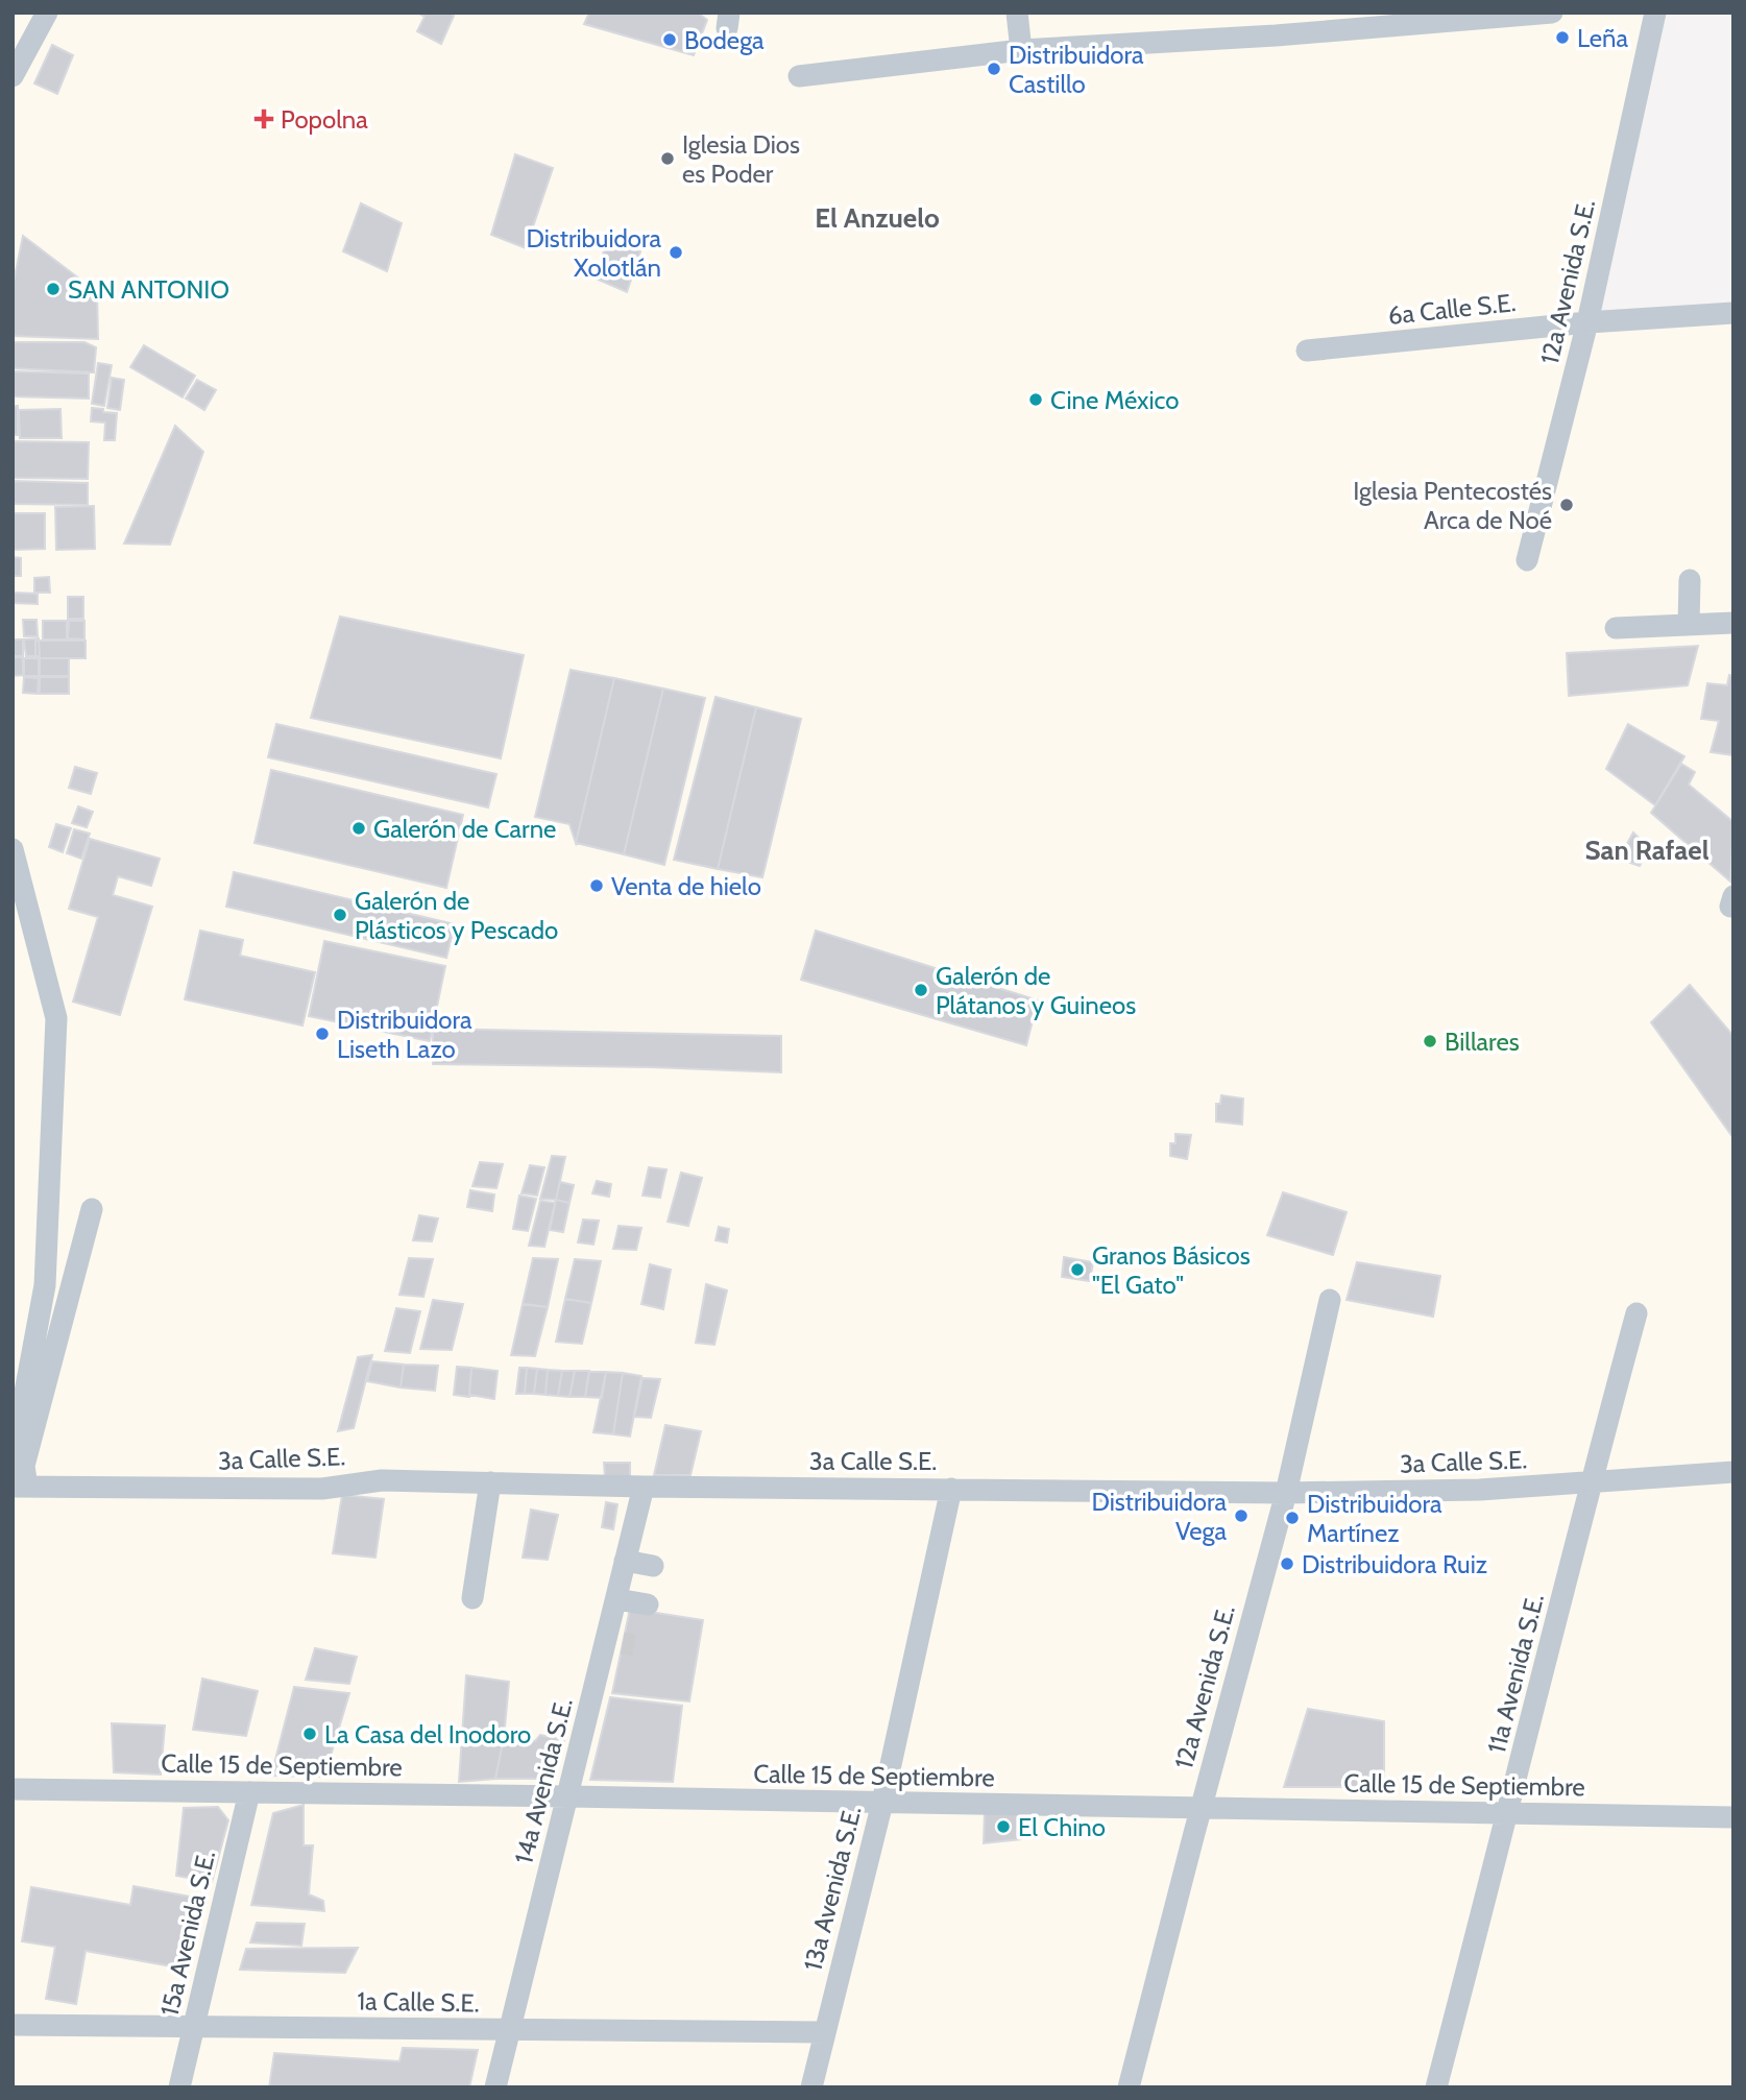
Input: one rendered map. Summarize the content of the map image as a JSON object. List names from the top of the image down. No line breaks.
{"streets":{"street":["12a Avenida S.E.","6a Calle S.E.","3a Calle S.E.","11a Avenida S.E.","Calle 15 de Septiembre","14a Avenida S.E.","13a Avenida S.E.","15a Avenida S.E.","1a Calle S.E."]},"crossings":[["12a Avenida S.E.","6a Calle S.E."],["12a Avenida S.E.","3a Calle S.E."],["12a Avenida S.E.","Calle 15 de Septiembre"],["3a Calle S.E.","11a Avenida S.E."],["3a Calle S.E.","14a Avenida S.E."],["3a Calle S.E.","13a Avenida S.E."],["11a Avenida S.E.","Calle 15 de Septiembre"],["Calle 15 de Septiembre","14a Avenida S.E."],["Calle 15 de Septiembre","13a Avenida S.E."],["Calle 15 de Septiembre","15a Avenida S.E."],["14a Avenida S.E.","1a Calle S.E."],["13a Avenida S.E.","1a Calle S.E."],["15a Avenida S.E.","1a Calle S.E."]],"districts":["El Anzuelo","San Rafael"],"places":{"other":["Leña","Bodega","Distribuidora Castillo","Iglesia Dios es Poder","Distribuidora Xolotlán","SAN ANTONIO","Cine México","Iglesia Pentecostés Arca de Noé","Galerón de Carne","Venta de hielo","Galerón de Plásticos y Pescado","Galerón de Plátanos y Guineos","Distribuidora Liseth Lazo","Billares","Granos Básicos \"El Gato\"","Distribuidora Vega","Distribuidora Martínez","Distribuidora Ruiz","La Casa del Inodoro","El Chino"],"health":["Popolna"]}}
